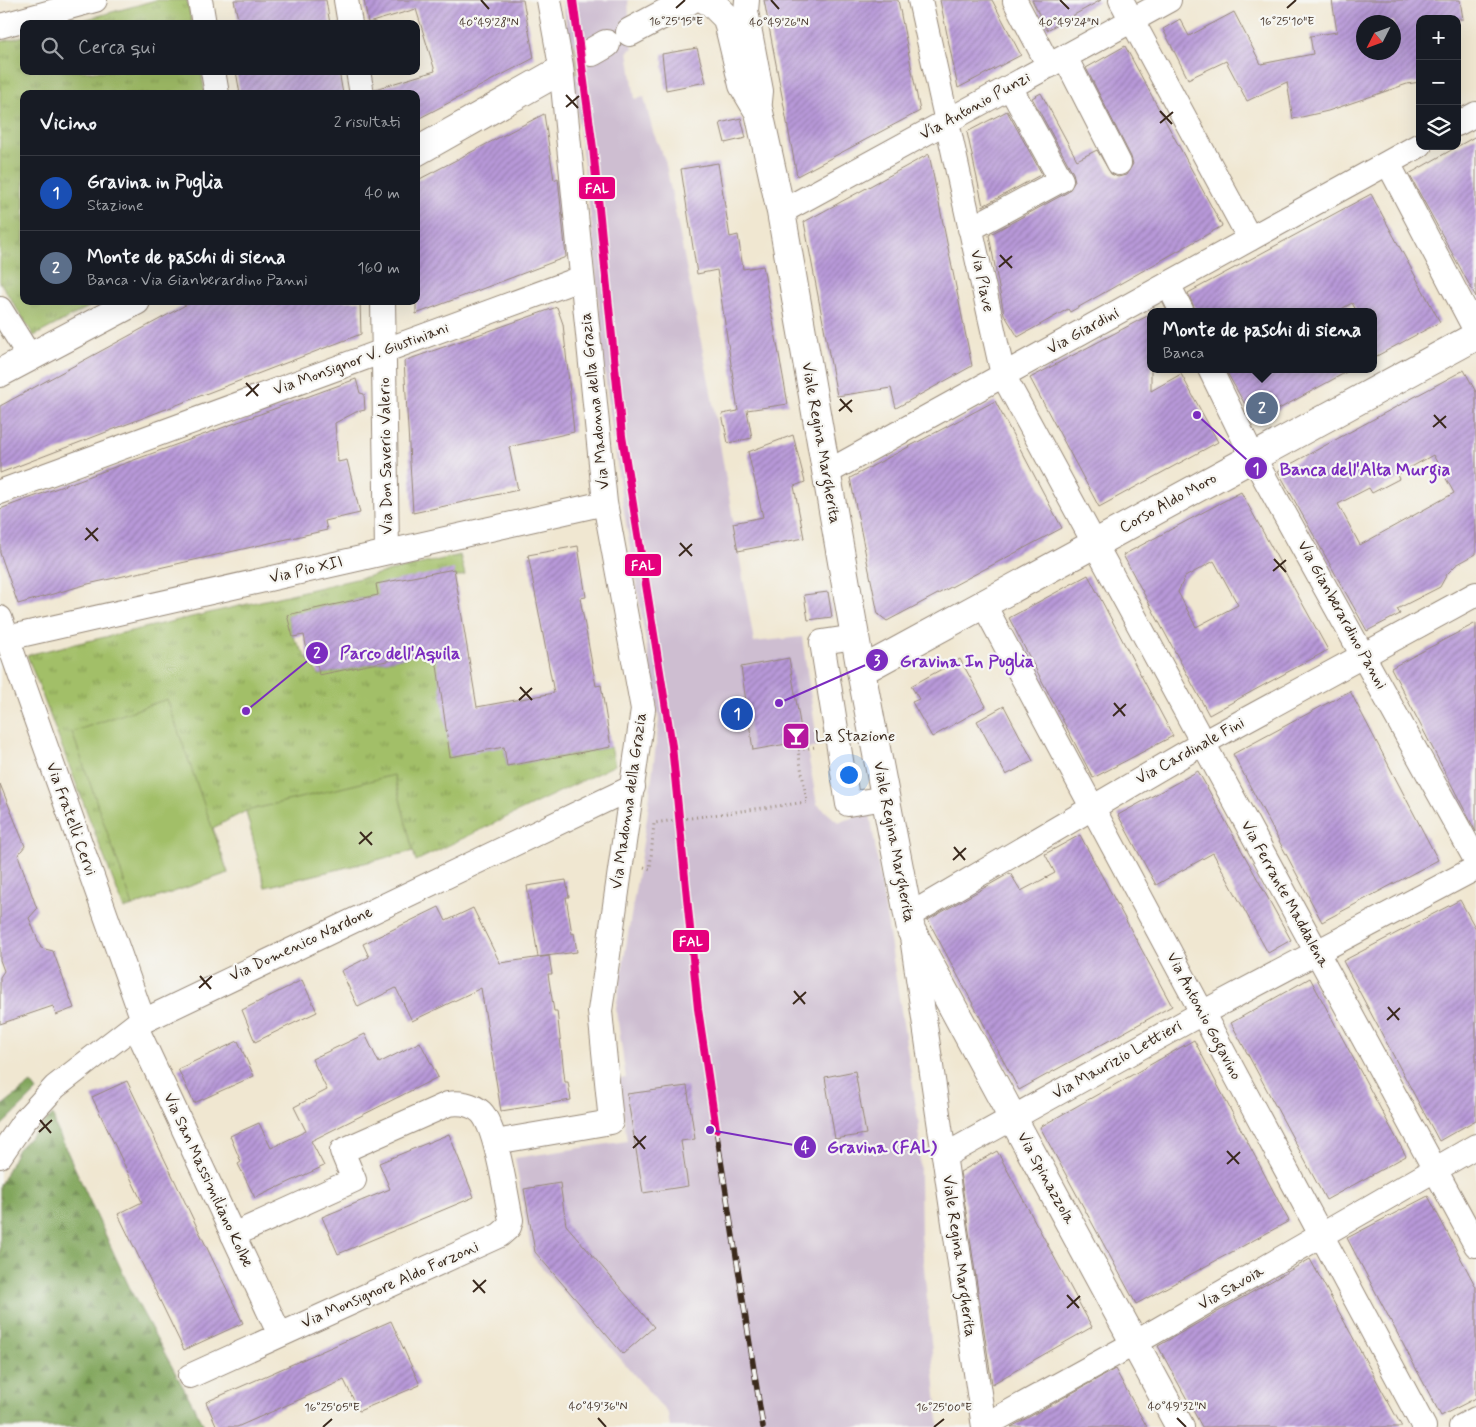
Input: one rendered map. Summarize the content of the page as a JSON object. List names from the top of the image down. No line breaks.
{"streets":{"street":["Vía Antonio Punzi","Via Piave","Via Giardini","Via Monsignor V. Giustiniani","Via Madonna della Grazia","Viale Regina Margherita","Via Don Saverio Valerio","Corso Aldo Moro","Via Pio XII","Via Gianberardino Panni","Via Cardinale Fini","Via Fratelli Cervi","Via Ferrante Maddalena","Via Domenico Nardone","Via Antonio Gogavino","Via Maurizio Lettieri","Via Spinazzola","Via San Massimiliano Kolbe","Via Monsignore Aldo Forzoni","Via Savoia"]},"crossings":[["Vía Antonio Punzi","Via Piave"],["Vía Antonio Punzi","Viale Regina Margherita"],["Via Piave","Via Giardini"],["Via Piave","Corso Aldo Moro"],["Via Piave","Via Ferrante Maddalena"],["Via Giardini","Viale Regina Margherita"],["Via Monsignor V. Giustiniani","Via Madonna della Grazia"],["Via Monsignor V. Giustiniani","Via Don Saverio Valerio"],["Via Madonna della Grazia","Via Pio XII"],["Via Madonna della Grazia","Via Domenico Nardone"],["Via Madonna della Grazia","Via Monsignore Aldo Forzoni"],["Viale Regina Margherita","Corso Aldo Moro"],["Viale Regina Margherita","Via Cardinale Fini"],["Viale Regina Margherita","Via Maurizio Lettieri"],["Viale Regina Margherita","Via Spinazzola"],["Viale Regina Margherita","Via Savoia"],["Via Don Saverio Valerio","Via Pio XII"],["Corso Aldo Moro","Via Gianberardino Panni"],["Corso Aldo Moro","Via Ferrante Maddalena"],["Corso Aldo Moro","Via Antonio Gogavino"],["Via Pio XII","Via Fratelli Cervi"],["Via Gianberardino Panni","Via Cardinale Fini"],["Via Cardinale Fini","Via Ferrante Maddalena"],["Via Cardinale Fini","Via Antonio Gogavino"],["Via Cardinale Fini","Via Spinazzola"],["Via Fratelli Cervi","Via Domenico Nardone"],["Via Fratelli Cervi","Via San Massimiliano Kolbe"],["Via Ferrante Maddalena","Via Maurizio Lettieri"],["Via Ferrante Maddalena","Via Savoia"],["Via Domenico Nardone","Via San Massimiliano Kolbe"],["Via Antonio Gogavino","Via Maurizio Lettieri"],["Via Antonio Gogavino","Via Savoia"],["Via Maurizio Lettieri","Via Spinazzola"],["Via Spinazzola","Via Savoia"],["Via San Massimiliano Kolbe","Via Monsignore Aldo Forzoni"]],"places":{"other":["Banca dell'Alta Murgia","Gravina In Puglia","Parco dell'Aquila","Gravina (FAL)"],"bar":["La Stazione"]},"lines":["transit line FAL"],"north":"bottom left","page":{"map_buttons":["+","−"],"search":"Cerca qui","heading":["Vicino","2 risultati"],"list":[{"mark":"1","name":"Gravina in Puglia","note":"Stazione","value":"40 m"},{"mark":"2","name":"Monte de paschi di siena","note":"Banca · Via Gianberardino Panni","value":"160 m"}],"popup":["Monte de paschi di siena","Banca"],"pins":["2","1"]},"coordinates":["16°25'10\"E","16°25'15\"E","40°49'28\"N","40°49'24\"N","40°49'26\"N","40°49'36\"N","40°49'32\"N","16°25'05\"E","16°25'00\"E"]}
